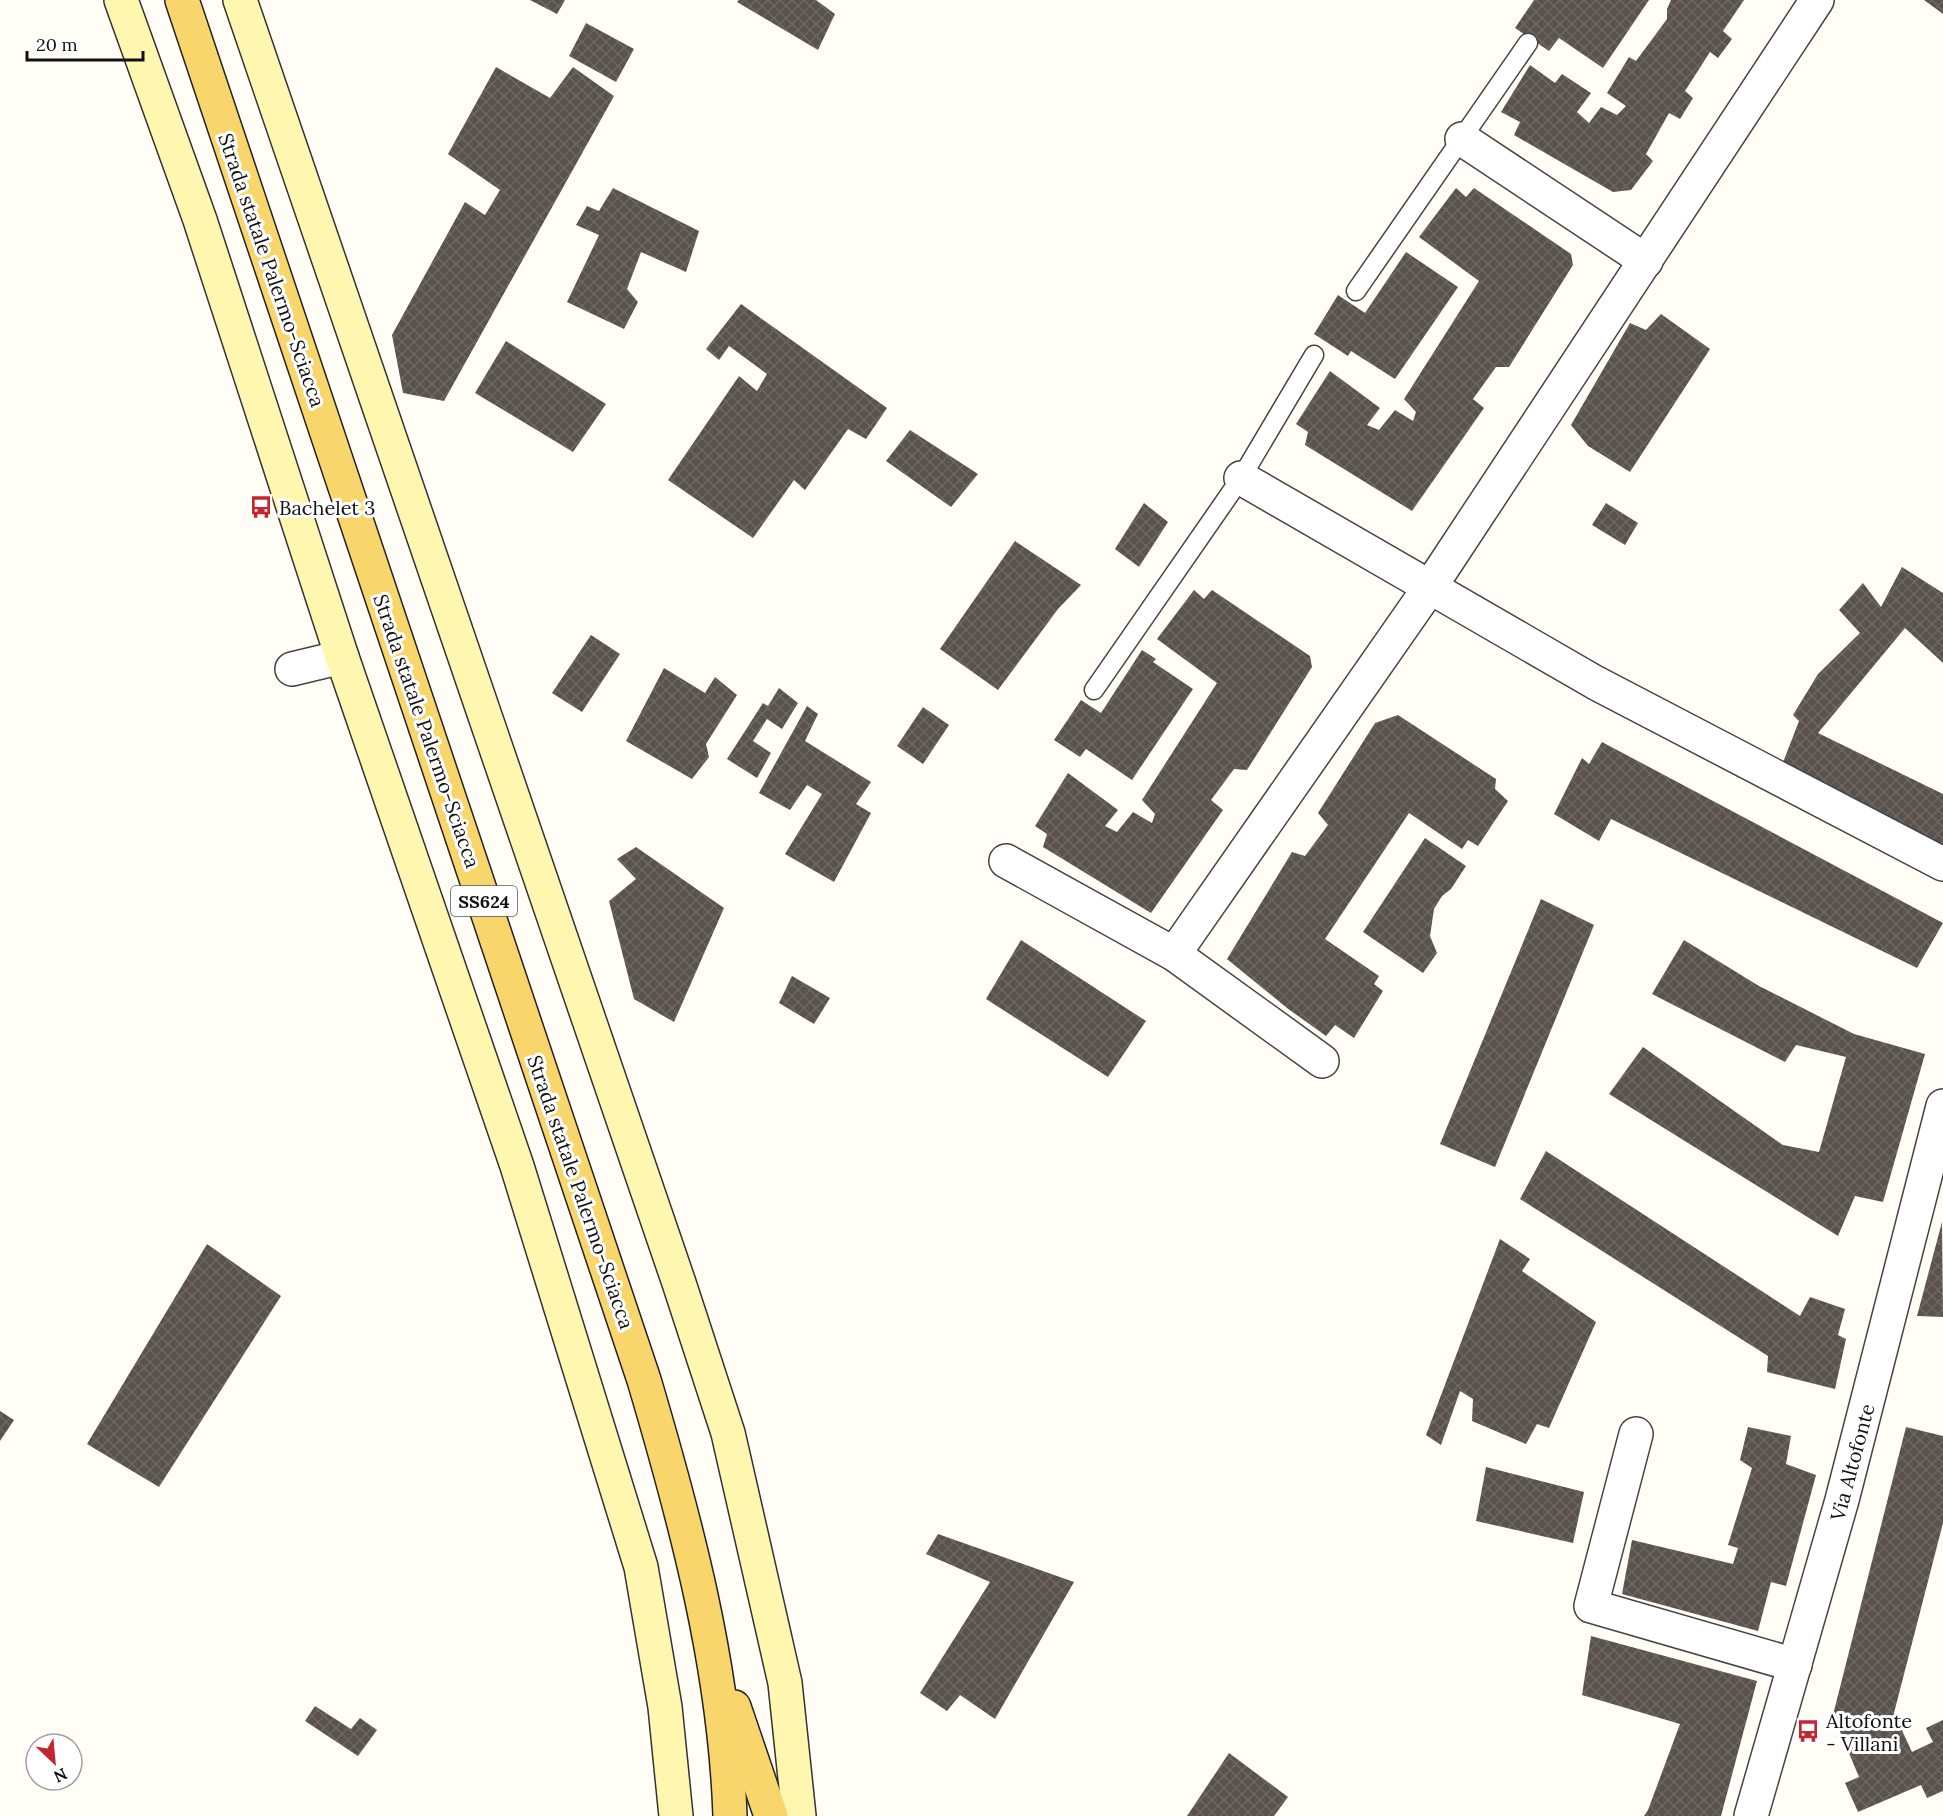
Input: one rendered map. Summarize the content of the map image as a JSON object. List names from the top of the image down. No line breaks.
{"streets":{"main road":["Strada statale Palermo-Sciacca","SS624"],"street":["Via Altofonte"]},"places":{"bus stop":["Bachelet 3","Altofonte - Villani"]},"scale_bar":"20 m","north":"bottom right"}
